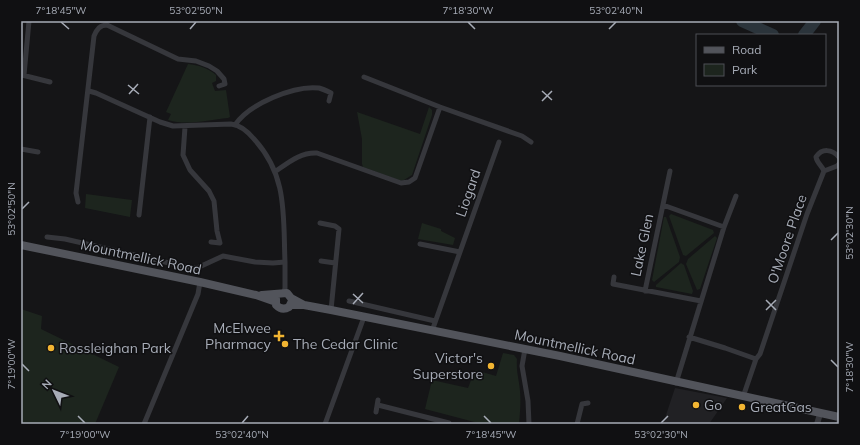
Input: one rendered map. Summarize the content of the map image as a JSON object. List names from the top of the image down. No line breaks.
{"streets":{"main road":["Mountmellick Road"],"street":["Liogard","O'Moore Place","Lake Glen"]},"crossings":[["Liogard","Mountmellick Road"],["O'Moore Place","Mountmellick Road"]],"places":{"health":["McElwee Pharmacy"],"other":["The Cedar Clinic","Rossleighan Park","Victor's Superstore","Go","GreatGas"]},"legend":["Road","Park"],"north":"top left","coordinates":["7°18'45\"W","53°02'50\"N","7°18'30\"W","53°02'40\"N","53°02'30\"N","7°19'00\"W"]}
